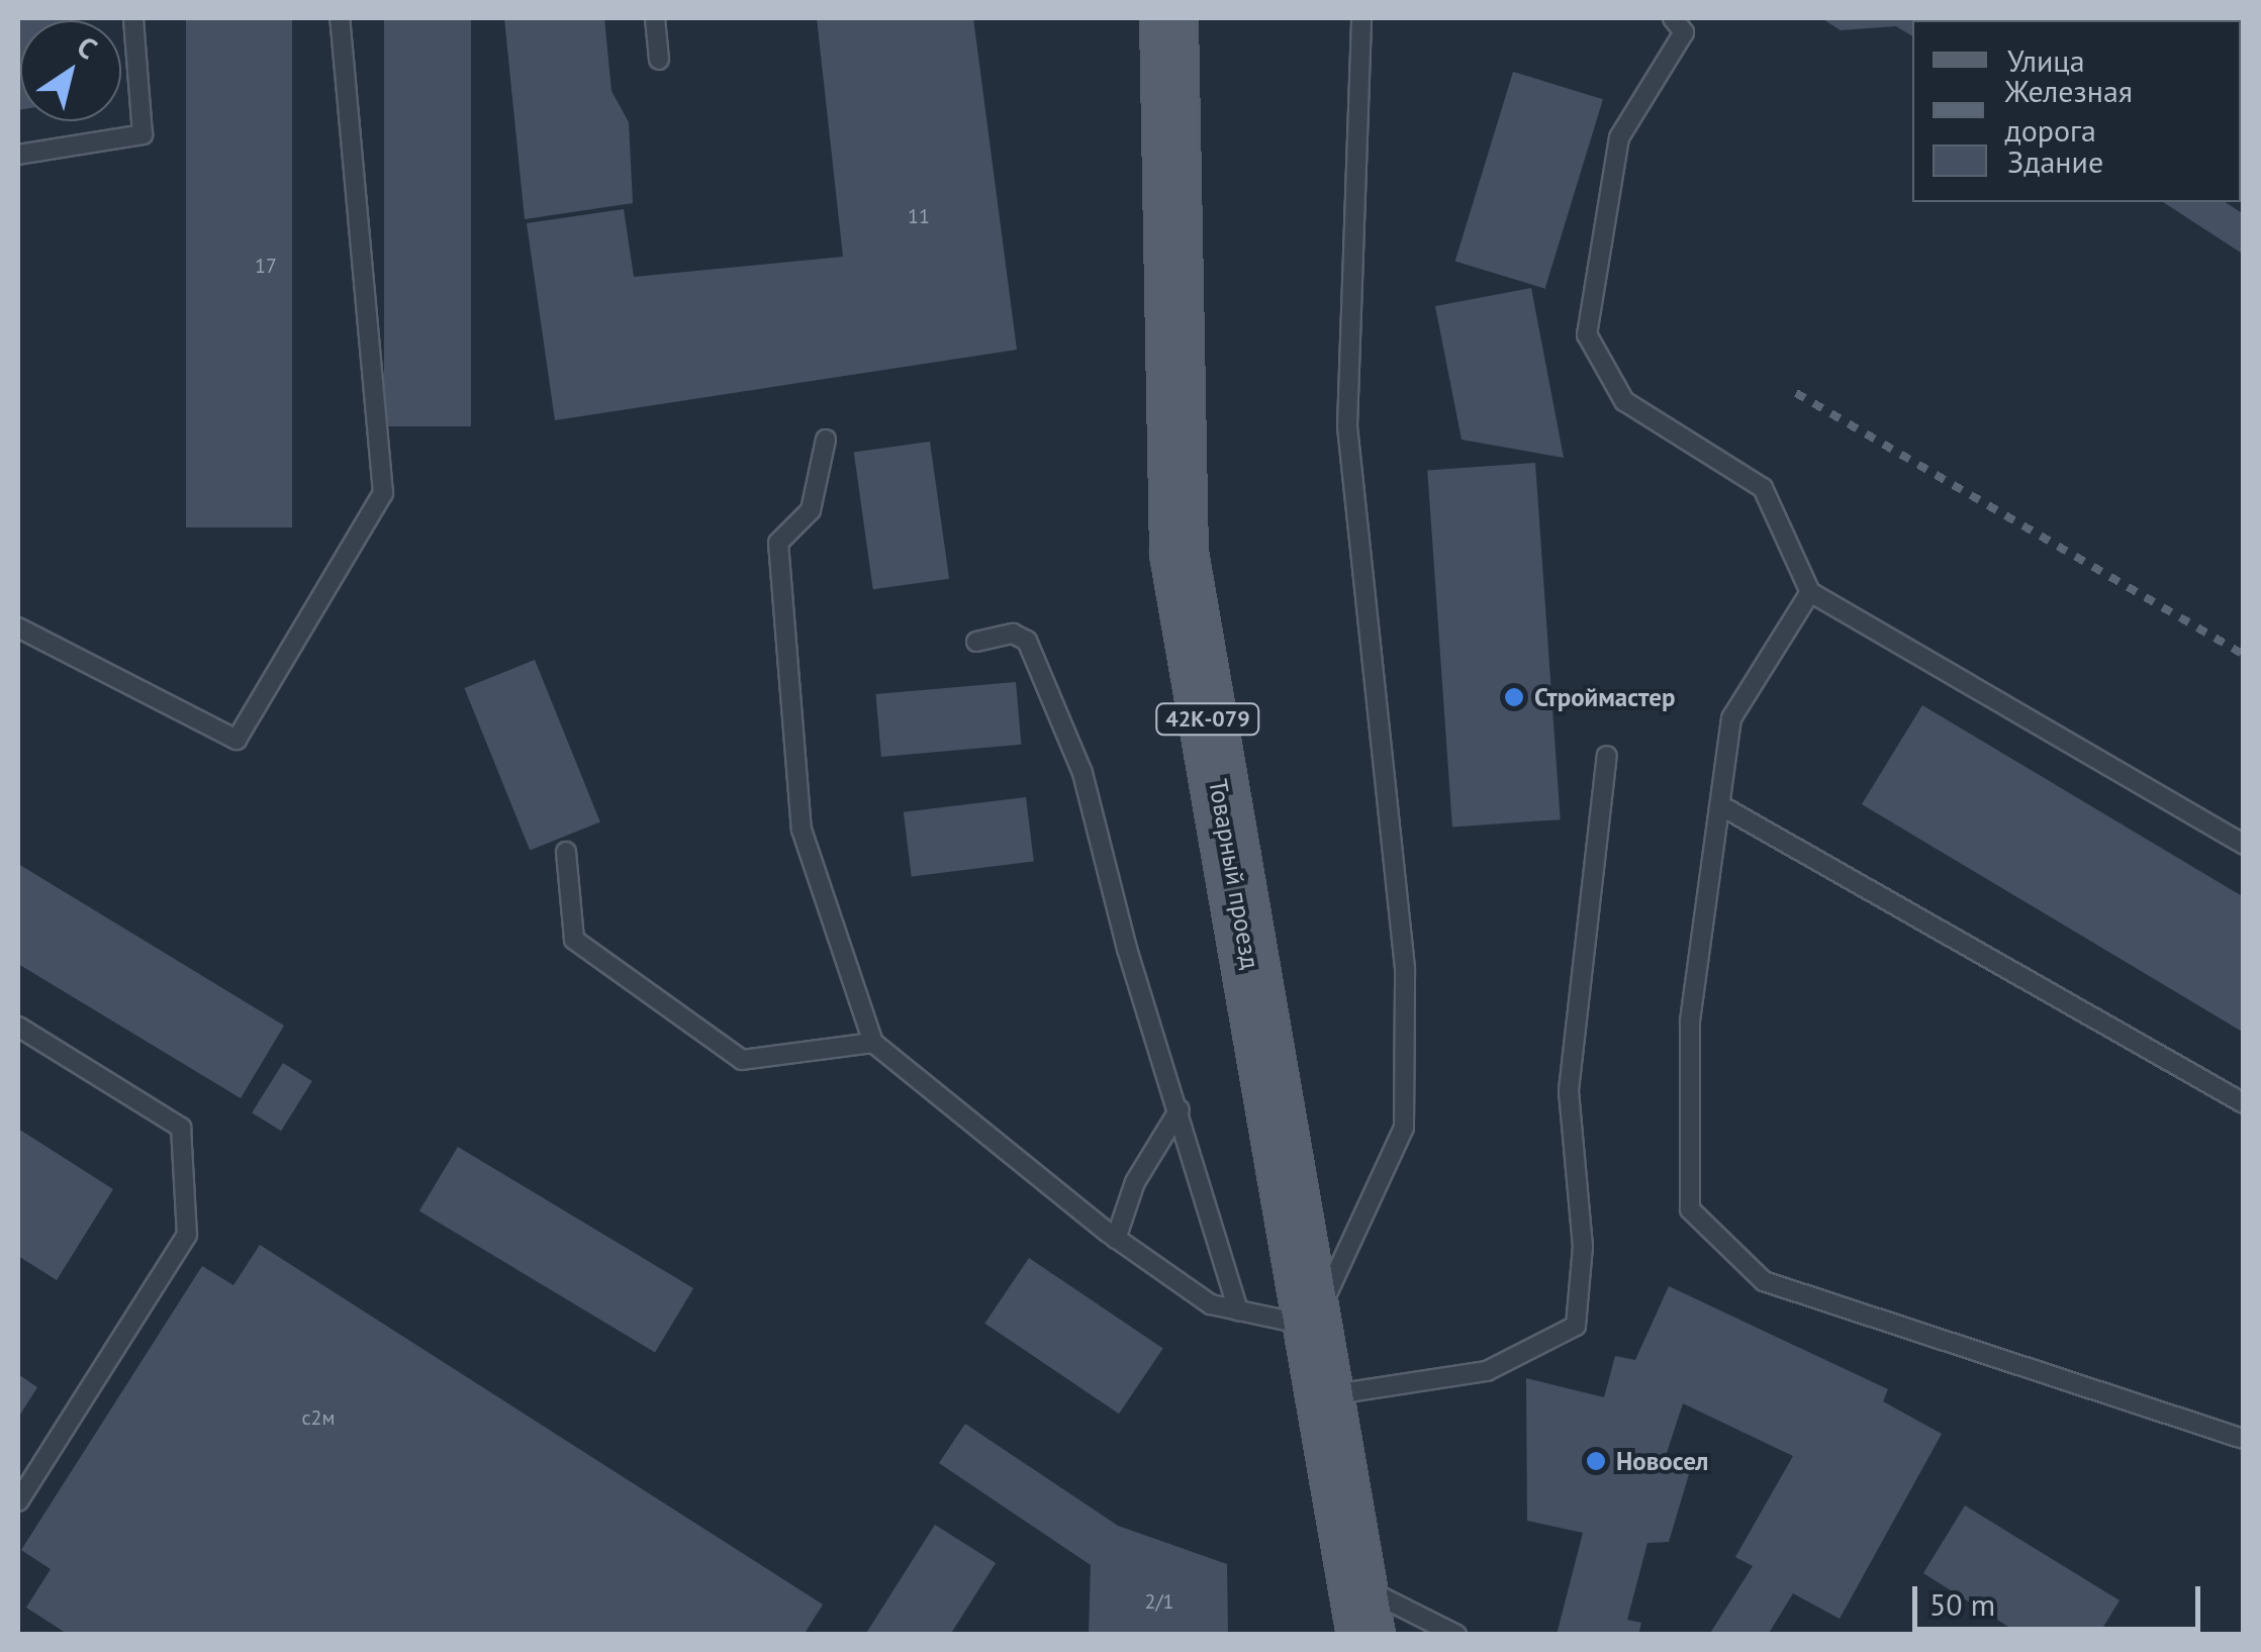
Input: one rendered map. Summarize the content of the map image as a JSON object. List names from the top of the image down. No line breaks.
{"streets":{"main road":["42К-079","Товарный проезд"]},"places":["Строймастер","Новосел"],"house_numbers":["11","17","с2м","2/1"],"legend":["Улица","Железная дорога","Здание"],"scale_bar":"50 m","north":"top right"}
